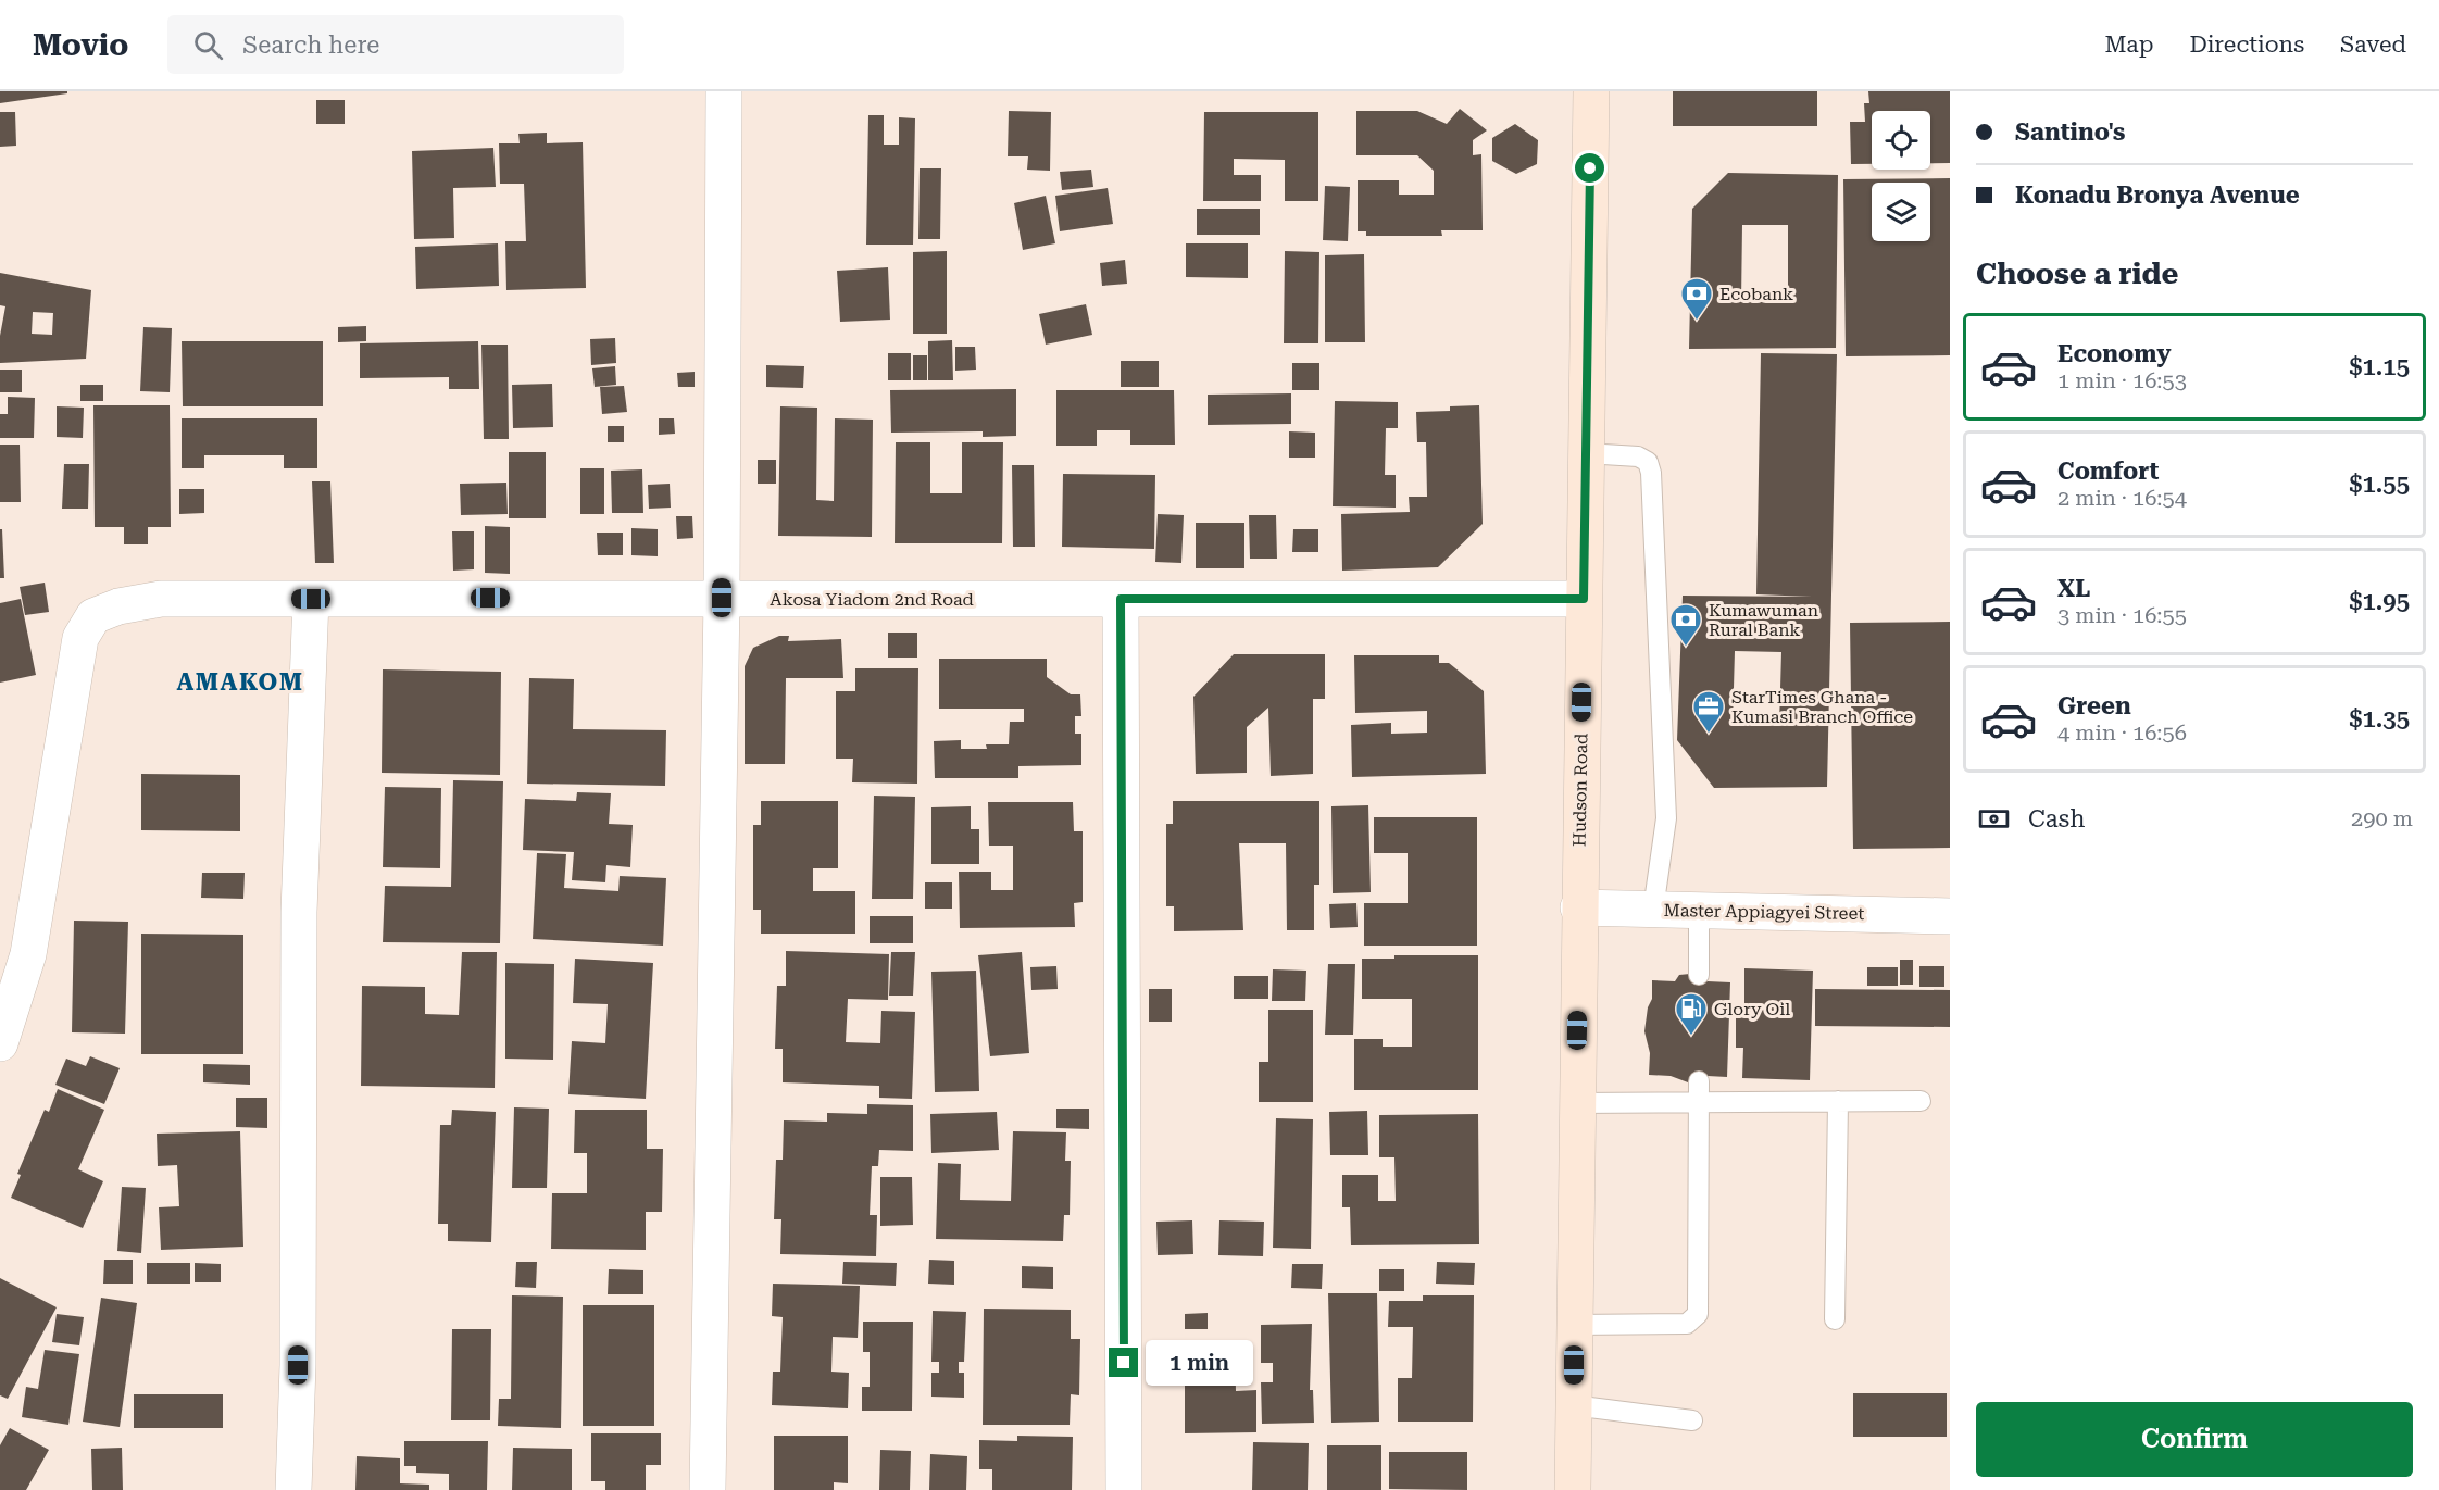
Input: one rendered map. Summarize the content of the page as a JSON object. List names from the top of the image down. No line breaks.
{"streets":{"street":["Akosa Yiadom 2nd Road","Hudson Road","Master Appiagyei Street"]},"crossings":[["Akosa Yiadom 2nd Road","Hudson Road"],["Hudson Road","Master Appiagyei Street"]],"districts":["AMAKOM"],"places":{"bank":["Ecobank","Kumawuman Rural Bank"],"office":["StarTimes Ghana - Kumasi Branch Office"],"fuel station":["Glory Oil"]},"page":{"header":"Movio","search":"Search here","nav":["Map","Directions","Saved"],"banner":["Santino's","Konadu Bronya Avenue"],"heading":"Choose a ride","list":[{"name":"Economy","note":"1 min · 16:53","value":"$1.15"},{"name":"Comfort","note":"2 min · 16:54","value":"$1.55"},{"name":"XL","note":"3 min · 16:55","value":"$1.95"},{"name":"Green","note":"4 min · 16:56","value":"$1.35"}],"pay":["Cash","290 m"],"bubble":"1 min","buttons":"Confirm"}}
